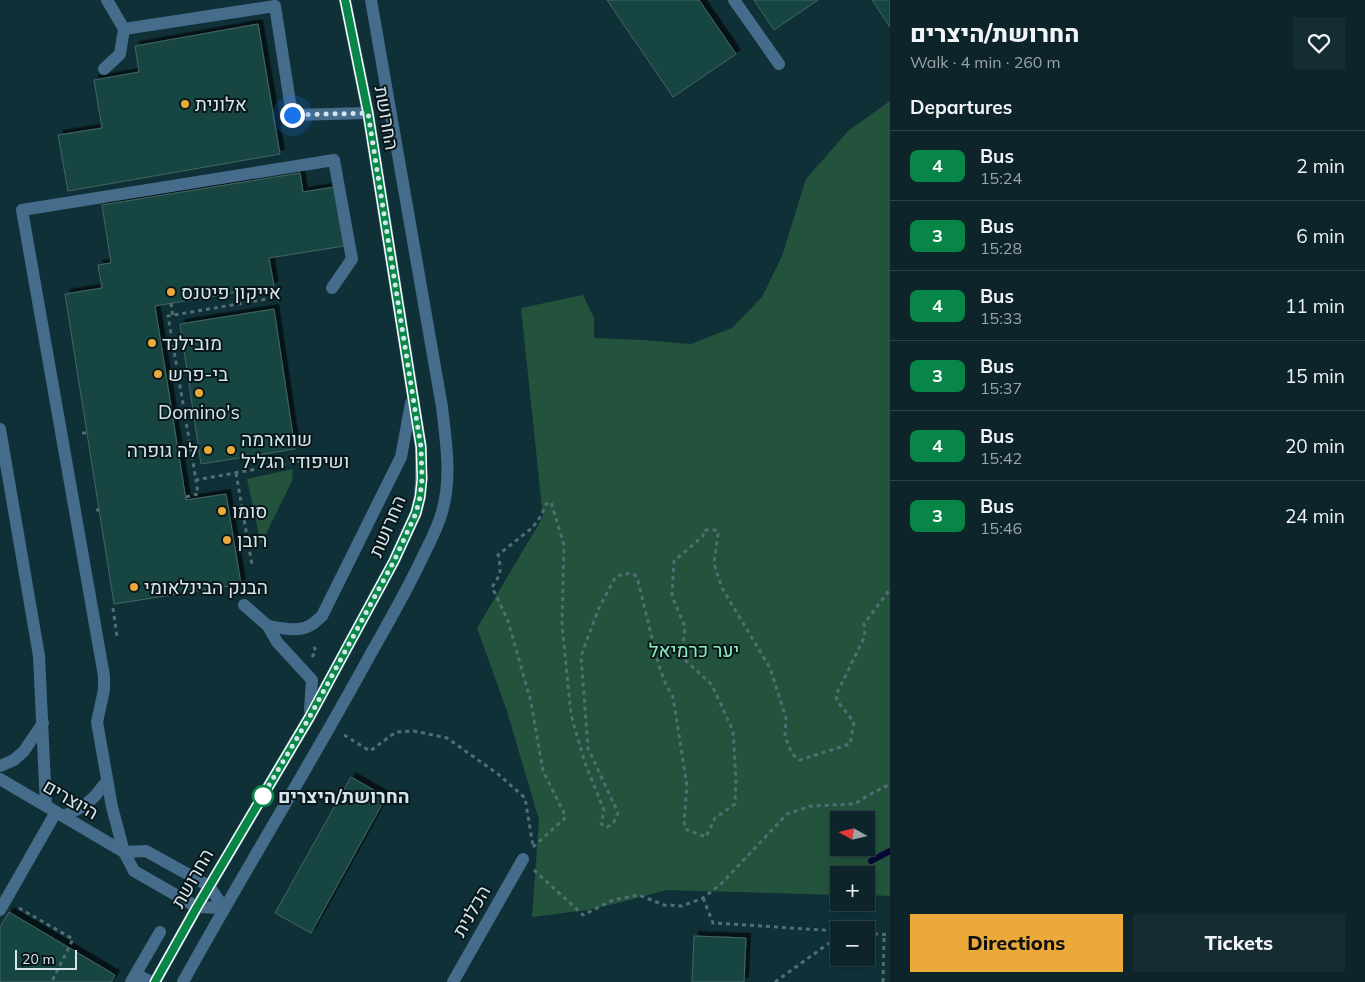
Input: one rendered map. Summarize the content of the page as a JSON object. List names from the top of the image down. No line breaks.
{"streets":{"street":["החרושת","היוצרים","הכלנית"]},"crossings":[["החרושת","היוצרים"]],"parks":["יער כרמיאל"],"places":["אלונית","אייקון פיטנס","מובילנד","בי-פרש","Domino's","לה גופרה","שווארמה ושיפודי הגליל","סומו","רובן","הבנק הבינלאומי","החרושת/היצרים"],"lines":["bus line 4"],"scale_bar":"20 m","north":"left","page":{"heading":[["החרושת/היצרים","Walk · 4 min · 260 m"],"Departures"],"list":[{"mark":"4","name":"Bus","note":"15:24","value":"2 min"},{"mark":"3","name":"Bus","note":"15:28","value":"6 min"},{"mark":"4","name":"Bus","note":"15:33","value":"11 min"},{"mark":"3","name":"Bus","note":"15:37","value":"15 min"},{"mark":"4","name":"Bus","note":"15:42","value":"20 min"},{"mark":"3","name":"Bus","note":"15:46","value":"24 min"}],"map_buttons":["+","−"],"buttons":["Directions","Tickets"],"scale":"20 m"}}
